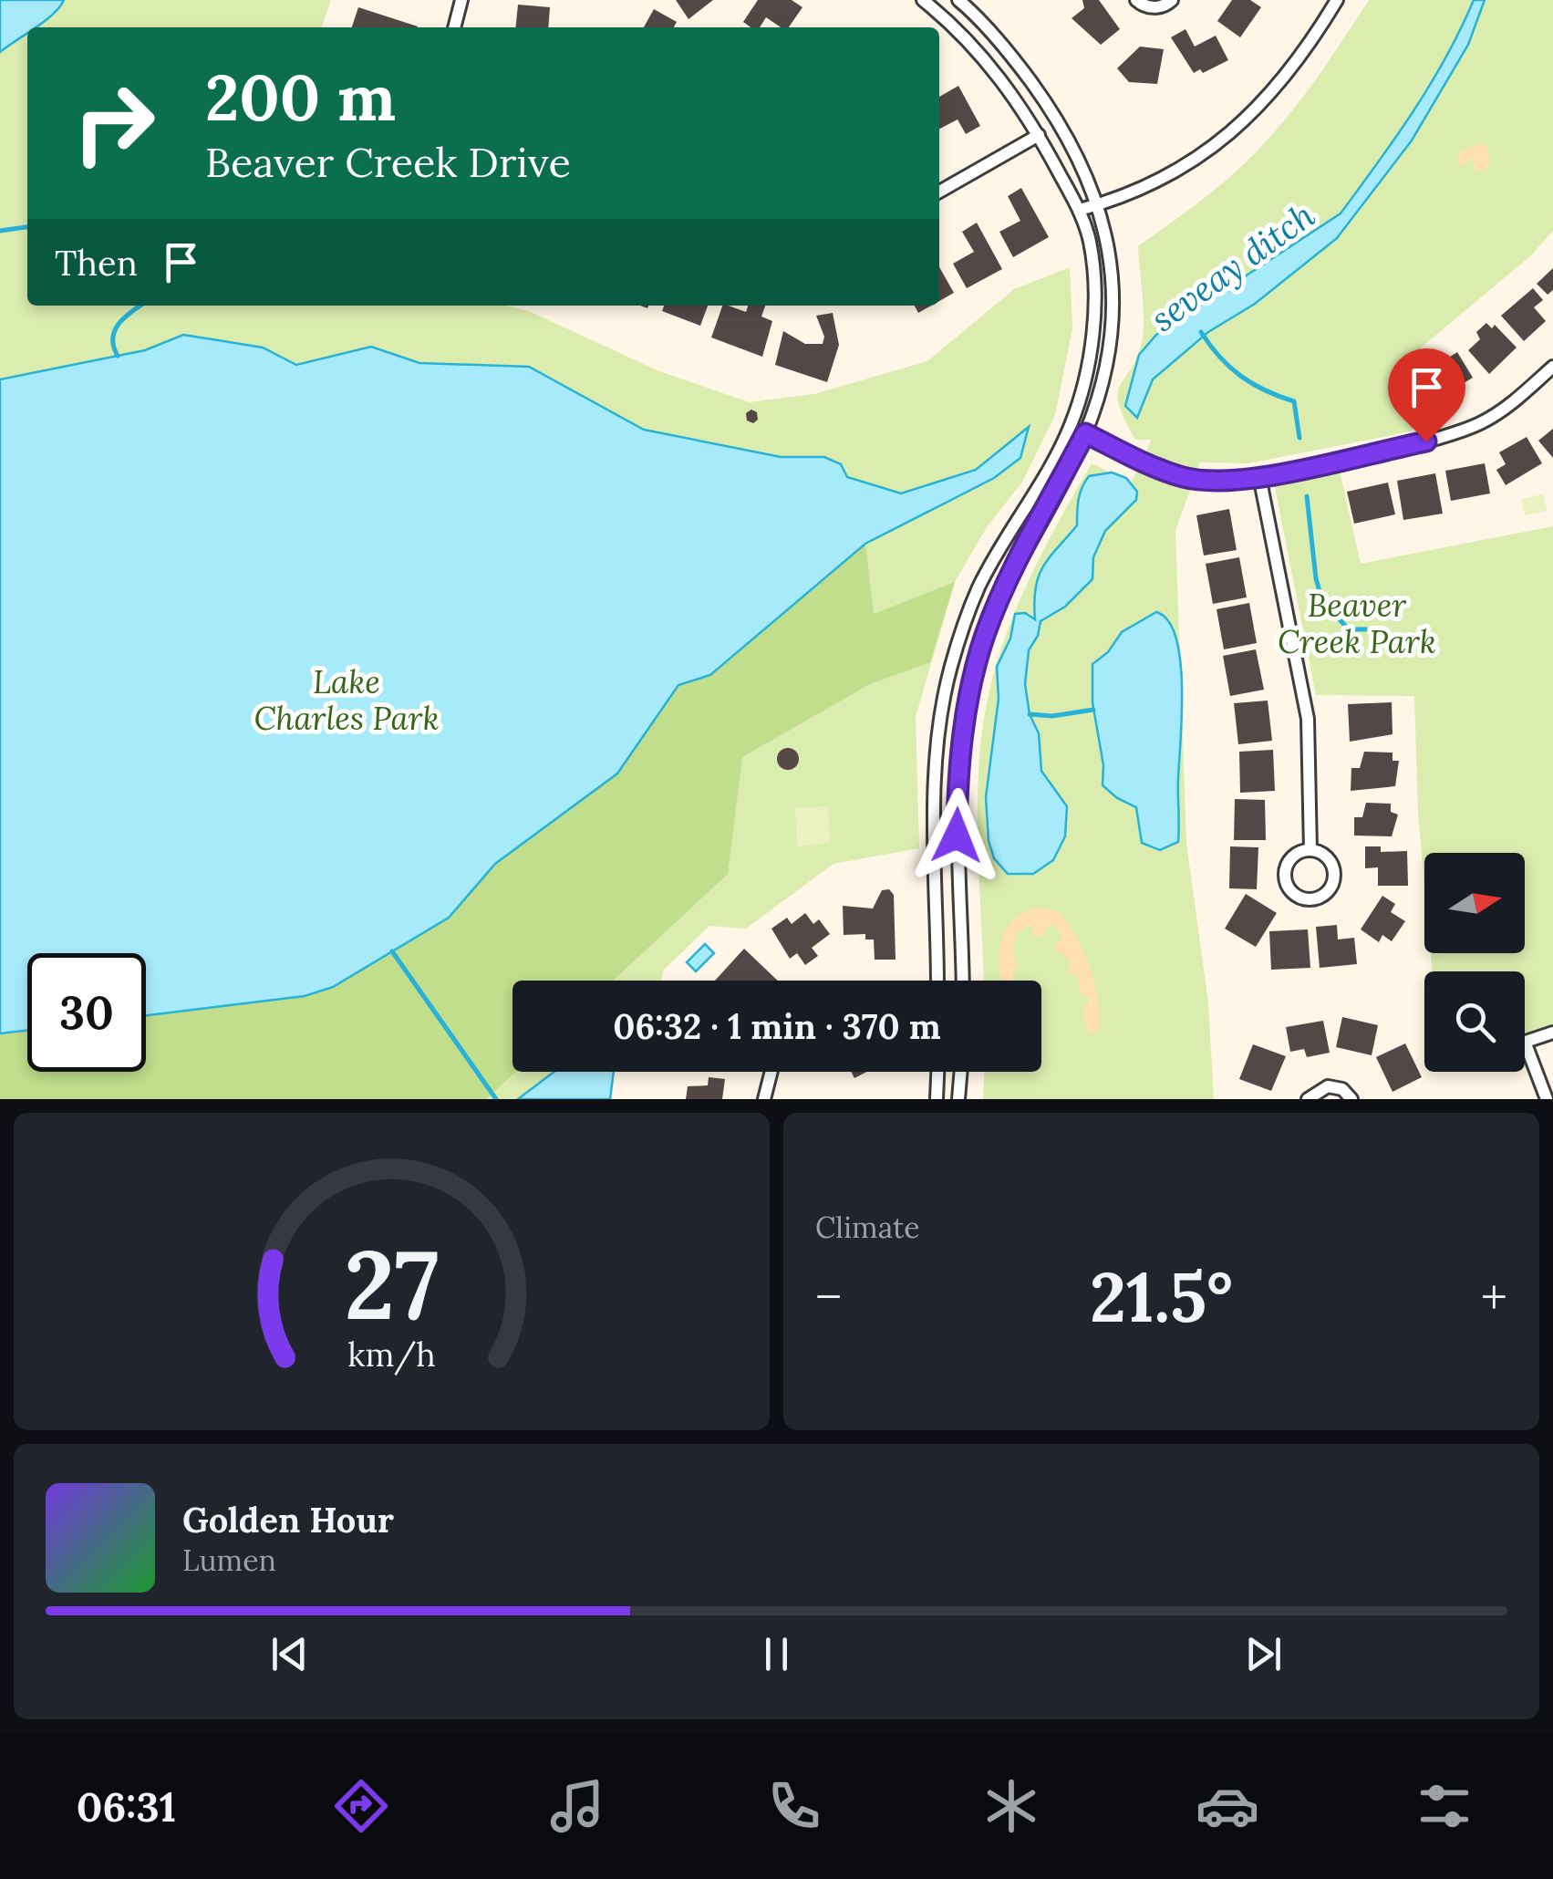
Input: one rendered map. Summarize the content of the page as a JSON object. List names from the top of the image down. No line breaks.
{"water":["seveay ditch"],"parks":["Beaver Creek Park","Lake Charles Park"],"north":"right","page":{"turn":["200 m","Beaver Creek Drive"],"then":"Then","limit":"30","trip":"06:32 · 1 min · 370 m","tile":"Climate","heat":["−","21.5°","+"],"song":["Golden Hour","Lumen"],"tabs":"06:31","gauge":["27","km/h"]}}
